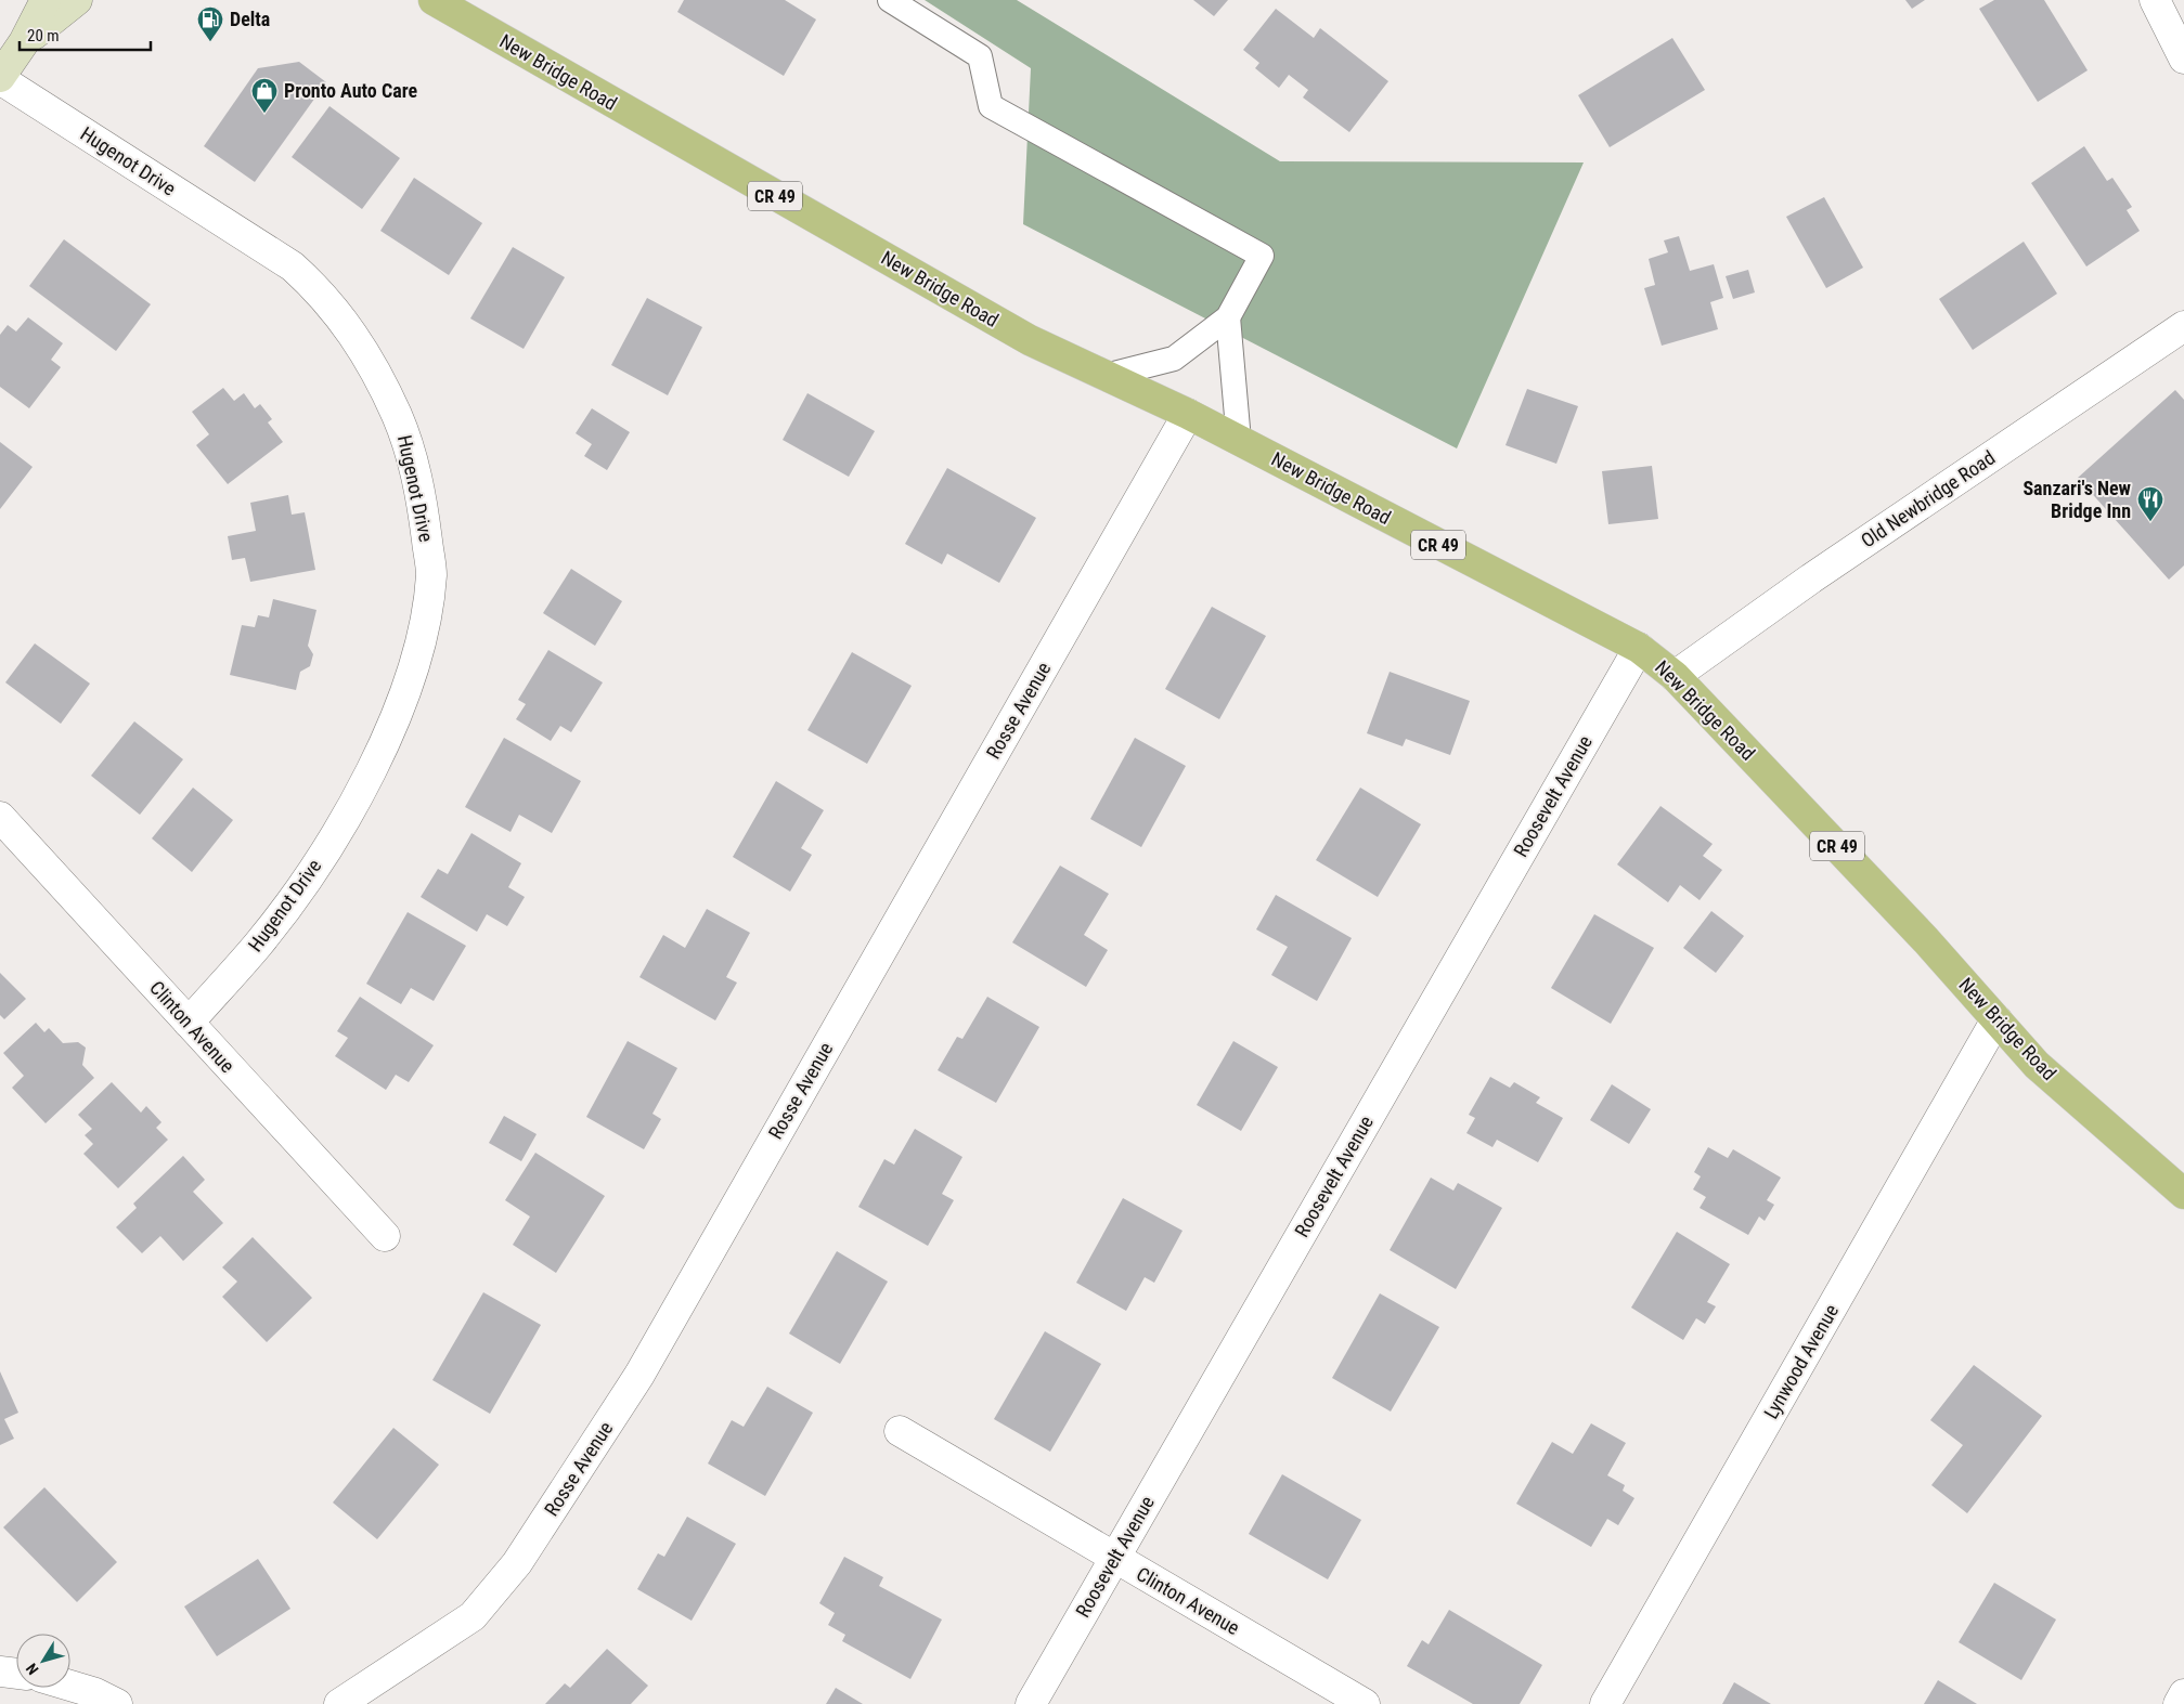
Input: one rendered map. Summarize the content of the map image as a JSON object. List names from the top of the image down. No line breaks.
{"streets":{"main road":["New Bridge Road","CR 49"],"street":["Hugenot Drive","Old Newbridge Road","Rosse Avenue","Roosevelt Avenue","Clinton Avenue","Lynwood Avenue"]},"crossings":[["New Bridge Road","Old Newbridge Road"],["New Bridge Road","Rosse Avenue"],["New Bridge Road","Roosevelt Avenue"],["New Bridge Road","Lynwood Avenue"],["Hugenot Drive","Clinton Avenue"],["Roosevelt Avenue","Clinton Avenue"]],"places":{"fuel station":["Delta"],"shop":["Pronto Auto Care"],"restaurant":["Sanzari's New Bridge Inn"]},"scale_bar":"20 m","north":"bottom left"}
